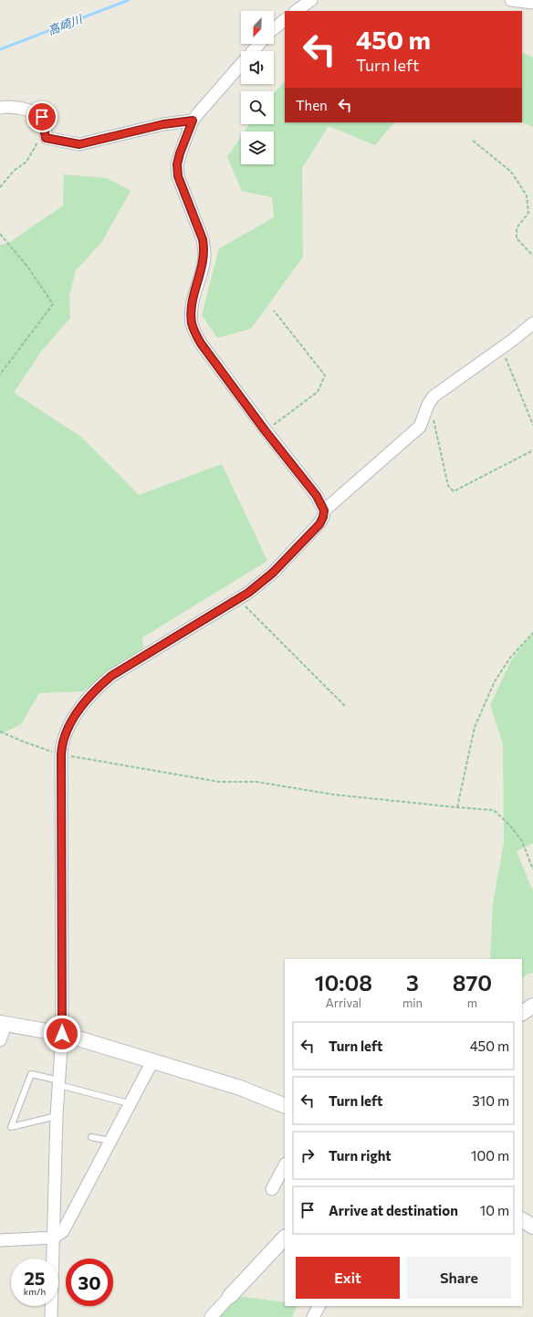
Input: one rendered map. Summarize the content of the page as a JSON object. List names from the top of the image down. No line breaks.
{"water":["高崎川"],"north":"bottom left","page":{"turn":["450 m","Turn left"],"then":"Then","eta":["10:08","Arrival","3","min","870","m"],"list":[{"name":"Turn left","value":"450 m"},{"name":"Turn left","value":"310 m"},{"name":"Turn right","value":"100 m"},{"name":"Arrive at destination","value":"10 m"}],"buttons":["Exit","Share"],"speed":"25 km/h","limit":"30"}}
